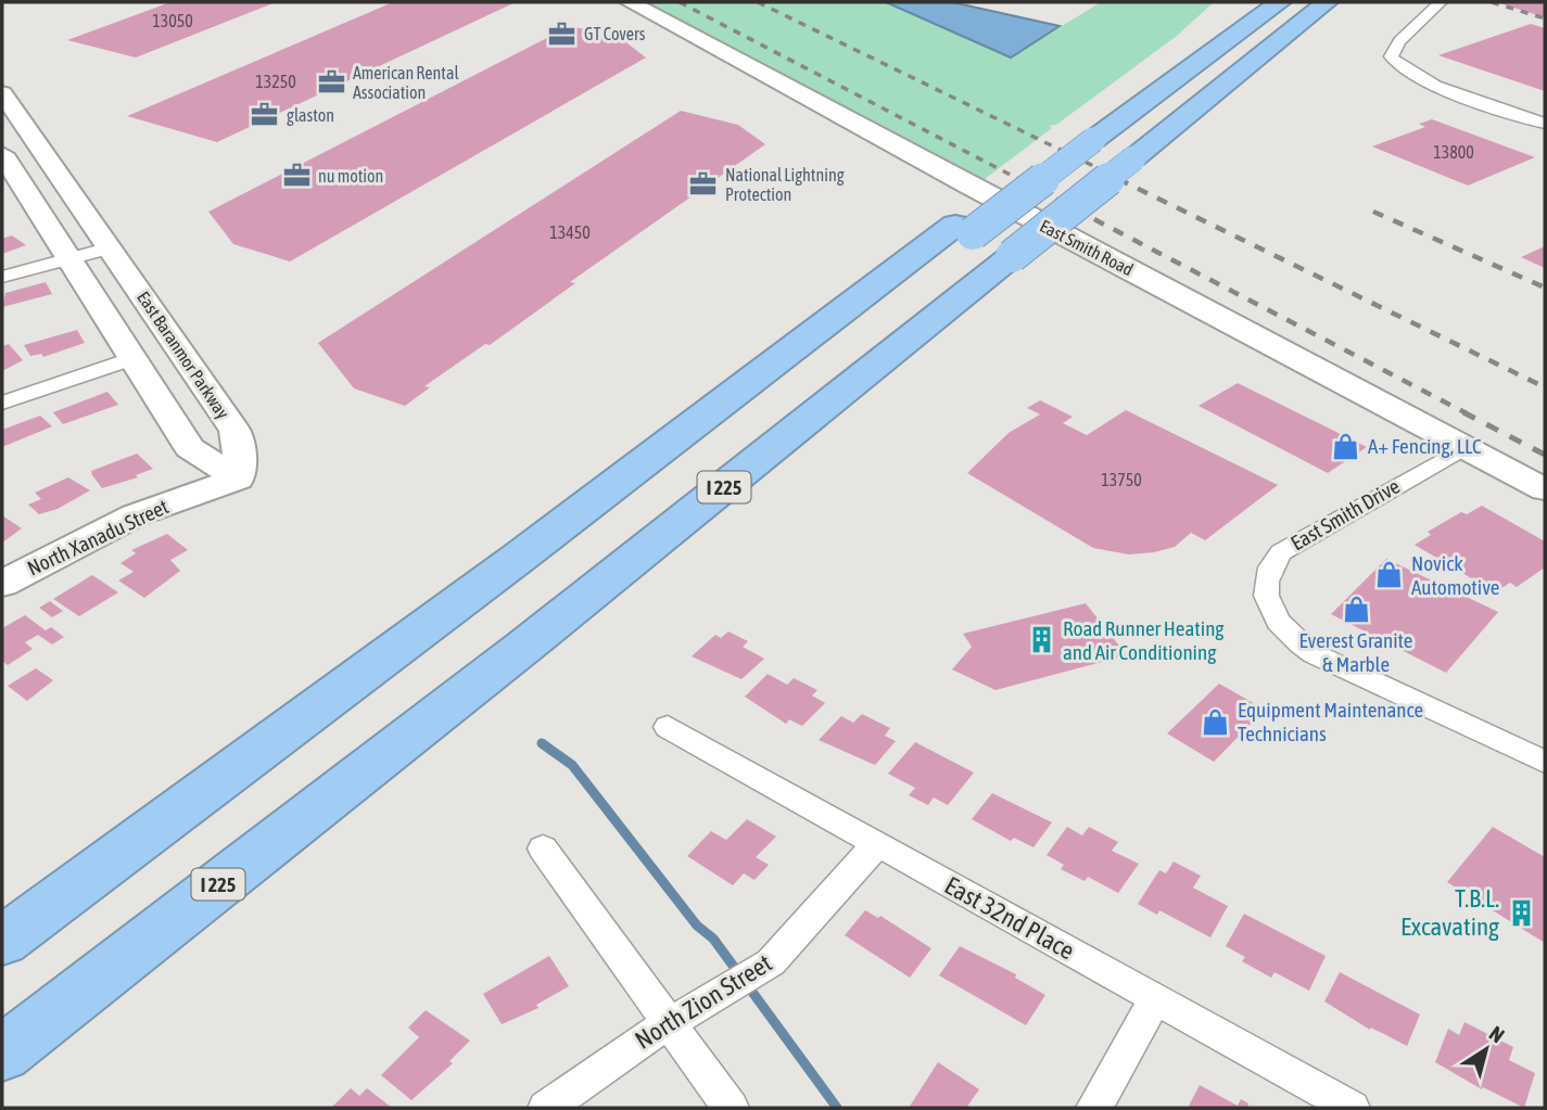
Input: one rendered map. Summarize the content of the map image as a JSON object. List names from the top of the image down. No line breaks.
{"streets":{"highway":["I 225"],"street":["East Smith Road","East Baranmor Parkway","East Smith Drive","North Xanadu Street","East 32nd Place","North Zion Street"]},"crossings":[["East Smith Road","East Smith Drive"],["East Baranmor Parkway","North Xanadu Street"],["East 32nd Place","North Zion Street"]],"places":{"office":["GT Covers","American Rental Association","glaston","nu motion","National Lightning Protection"],"shop":["A+ Fencing, LLC","Novick Automotive","Everest Granite & Marble","Equipment Maintenance Technicians"],"building":["Road Runner Heating and Air Conditioning","T.B.L. Excavating"]},"house_numbers":["13050","13250","13800","13450","13750"],"north":"top right"}
